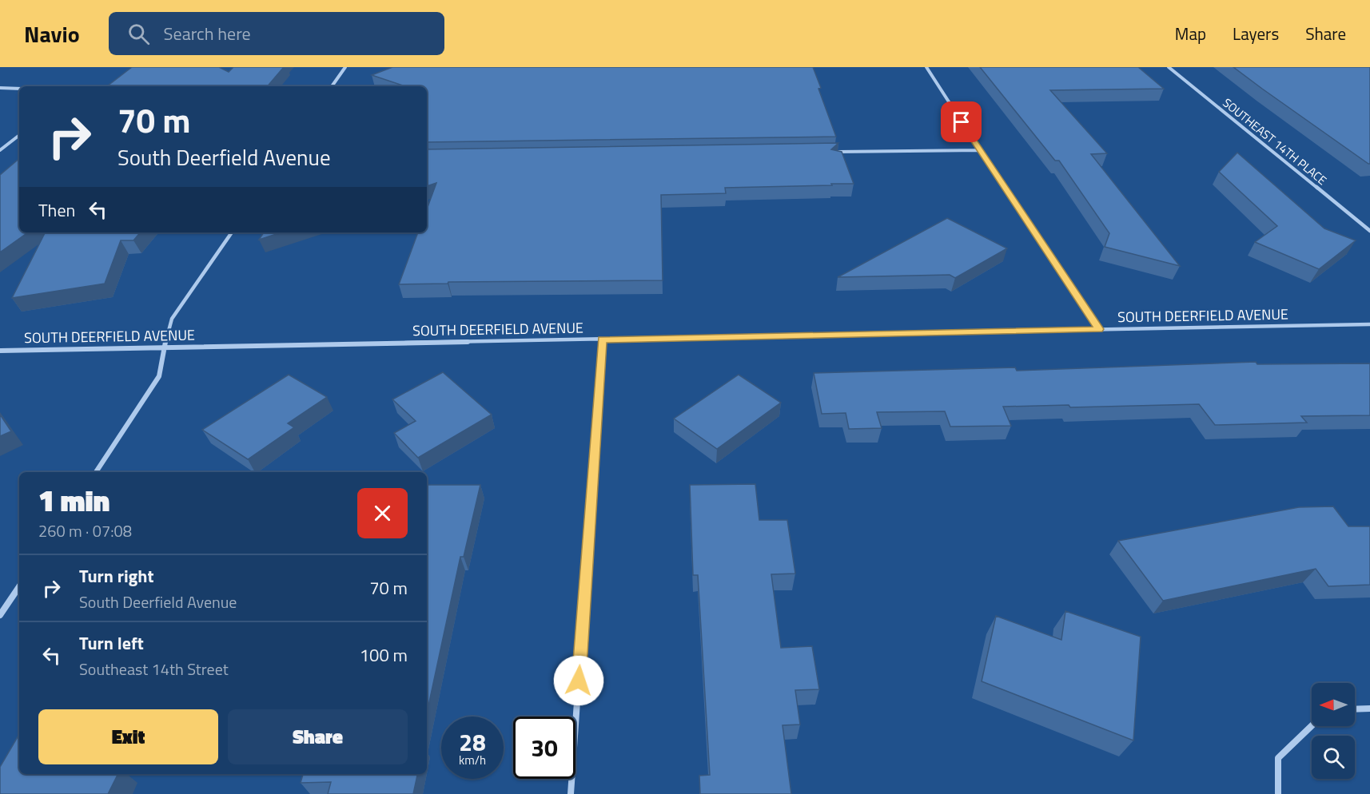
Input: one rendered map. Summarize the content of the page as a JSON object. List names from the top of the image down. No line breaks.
{"streets":{"street":["SOUTHEAST 14TH PLACE","SOUTH DEERFIELD AVENUE"]},"north":"left","page":{"header":"Navio","search":"Search here","nav":["Map","Layers","Share"],"turn":["70 m","South Deerfield Avenue"],"then":"Then","heading":["1 min","260 m · 07:08"],"list":[{"name":"Turn right","note":"South Deerfield Avenue","value":"70 m"},{"name":"Turn left","note":"Southeast 14th Street","value":"100 m"}],"buttons":["Exit","Share"],"speed":"28 km/h","limit":"30"}}
